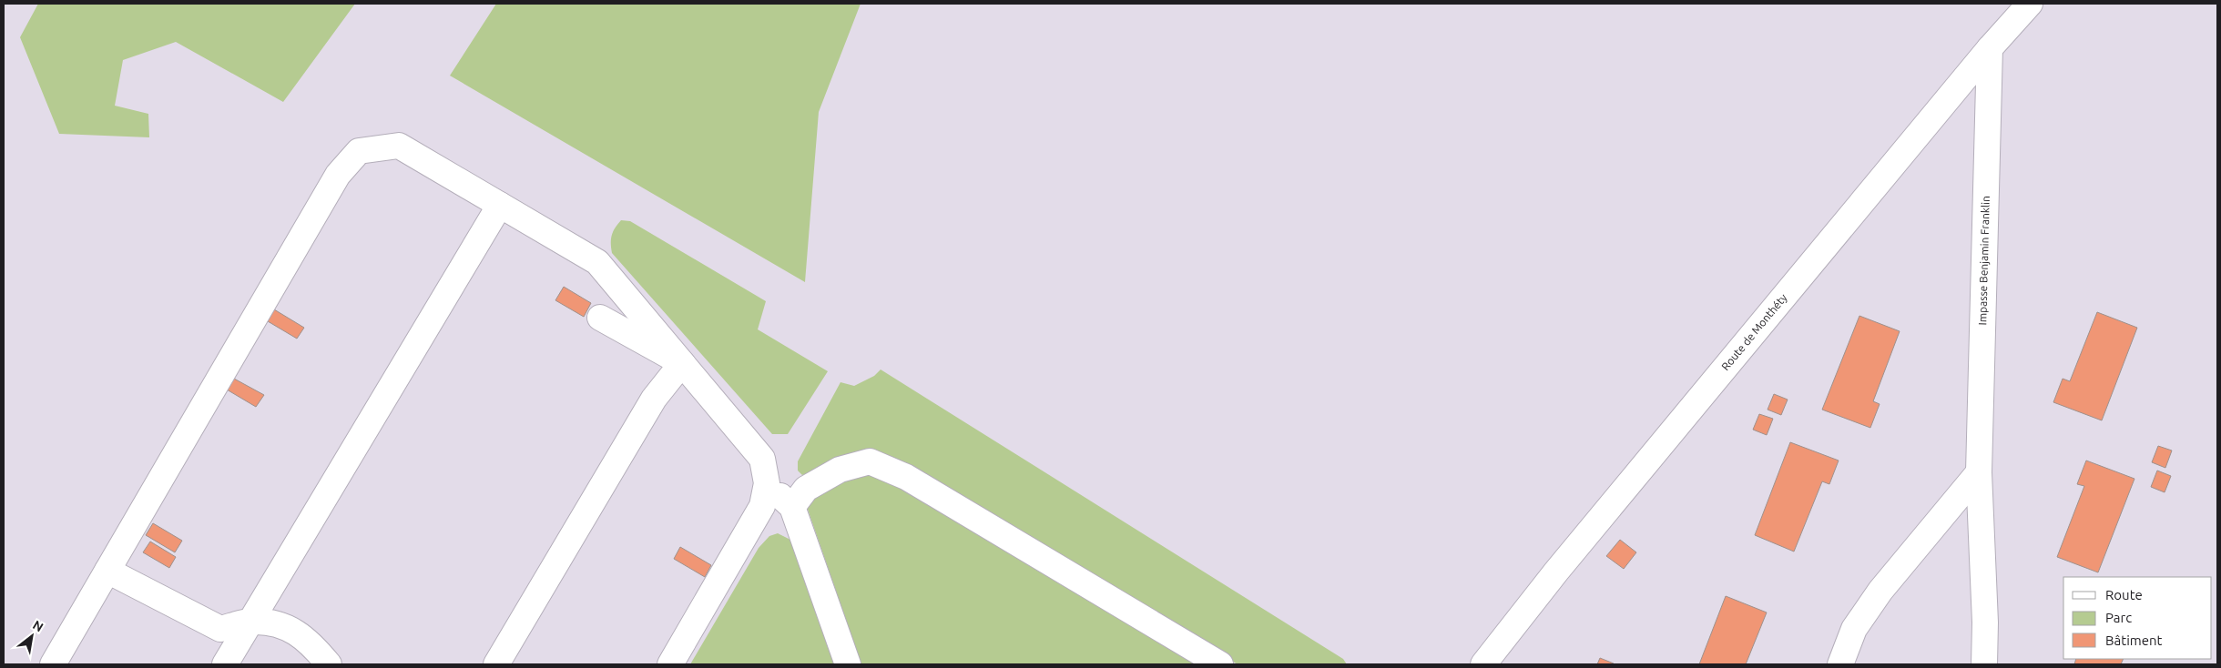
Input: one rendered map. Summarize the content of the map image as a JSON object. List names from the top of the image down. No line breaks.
{"streets":{"street":["Impasse Benjamin Franklin","Route de Monthéty"]},"crossings":[["Impasse Benjamin Franklin","Route de Monthéty"]],"legend":["Route","Parc","Bâtiment"],"north":"top right"}
